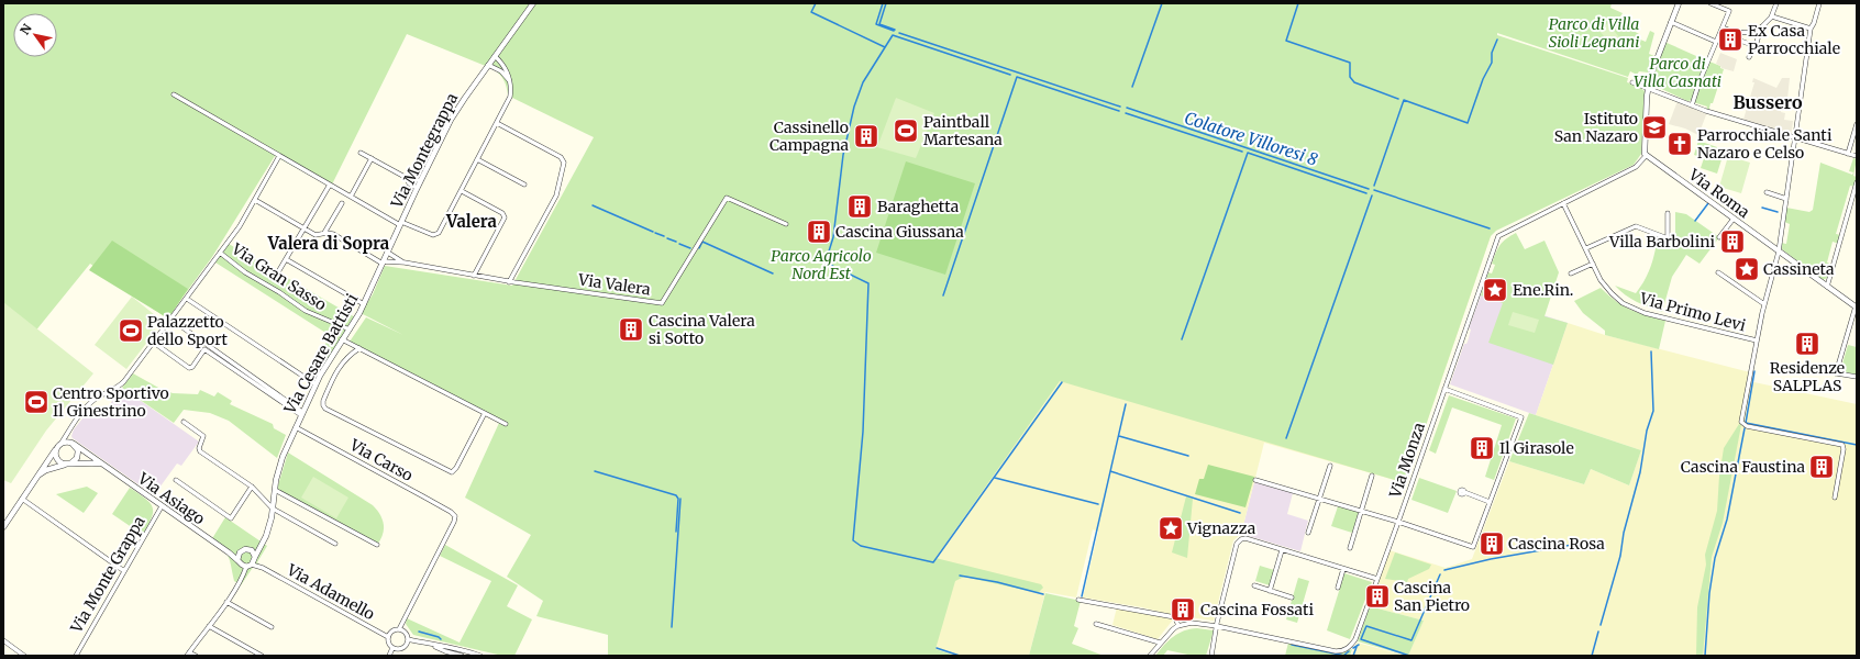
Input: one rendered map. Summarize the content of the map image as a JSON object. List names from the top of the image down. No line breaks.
{"streets":{"street":["Via Montegrappa","Via Roma","Via Gran Sasso","Via Valera","Via Primo Levi","Via Cesare Battisti","Via Carso","Via Monza","Via Asiago","Via Monte Grappa","Via Adamello"]},"crossings":[["Via Montegrappa","Via Cesare Battisti"],["Via Roma","Via Monza"],["Via Gran Sasso","Via Cesare Battisti"],["Via Valera","Via Cesare Battisti"],["Via Primo Levi","Via Monza"],["Via Cesare Battisti","Via Carso"],["Via Cesare Battisti","Via Asiago"],["Via Cesare Battisti","Via Adamello"],["Via Carso","Via Adamello"],["Via Asiago","Via Monte Grappa"],["Via Asiago","Via Adamello"]],"districts":["Bussero","Valera","Valera di Sopra"],"water":["Colatore Villoresi 8"],"parks":["Parco di Villa Sioli Legnani","Parco di Villa Casnati","Parco Agricolo Nord Est"],"places":{"building":["Ex Casa Parrocchiale","Cassinello Campagna","Baraghetta","Cascina Giussana","Villa Barbolini","Cascina Valera si Sotto","Residenze SALPLAS","Il Girasole","Cascina Faustina","Cascina Rosa","Cascina San Pietro","Cascina Fossati"],"school or university":["Istituto San Nazaro"],"sports":["Paintball Martesana","Palazzetto dello Sport","Centro Sportivo Il Ginestrino"],"church":["Parrocchiale Santi Nazaro e Celso"],"place":["Cassineta","Ene.Rin.","Vignazza"]},"north":"top left"}
